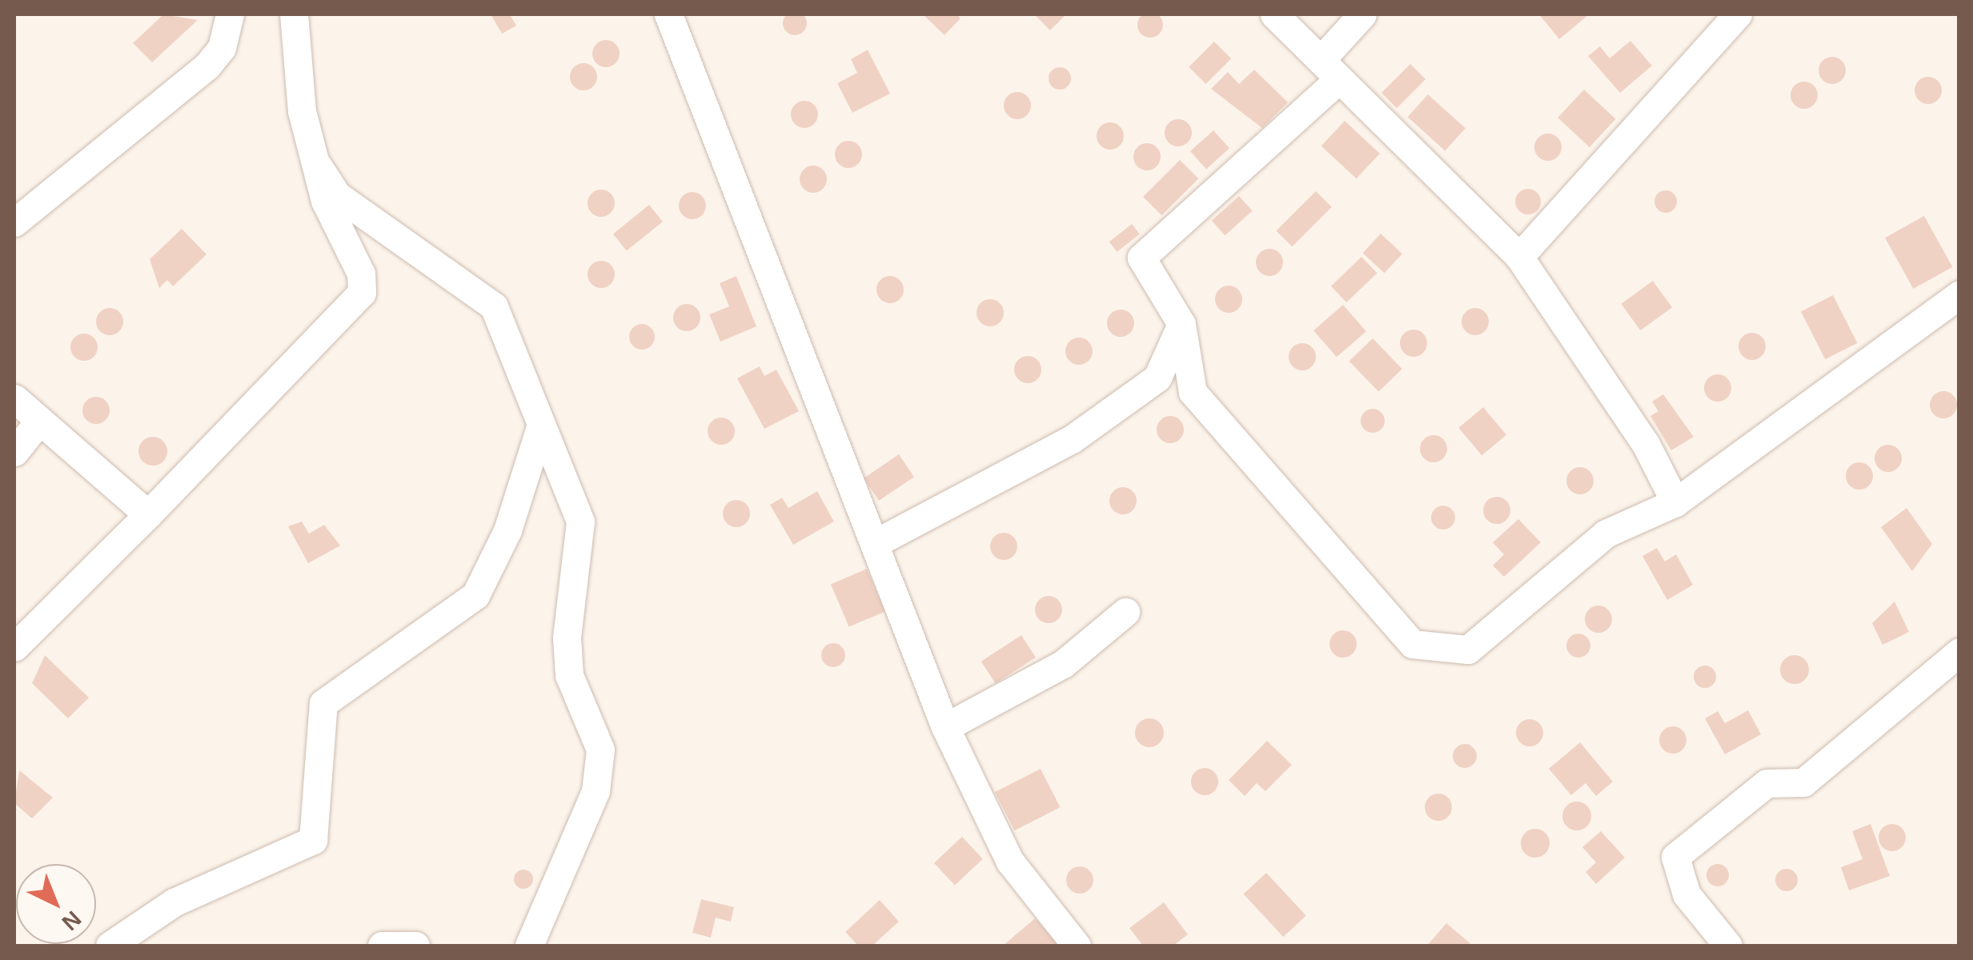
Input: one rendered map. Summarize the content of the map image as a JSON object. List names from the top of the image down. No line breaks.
{"north":"bottom right"}
